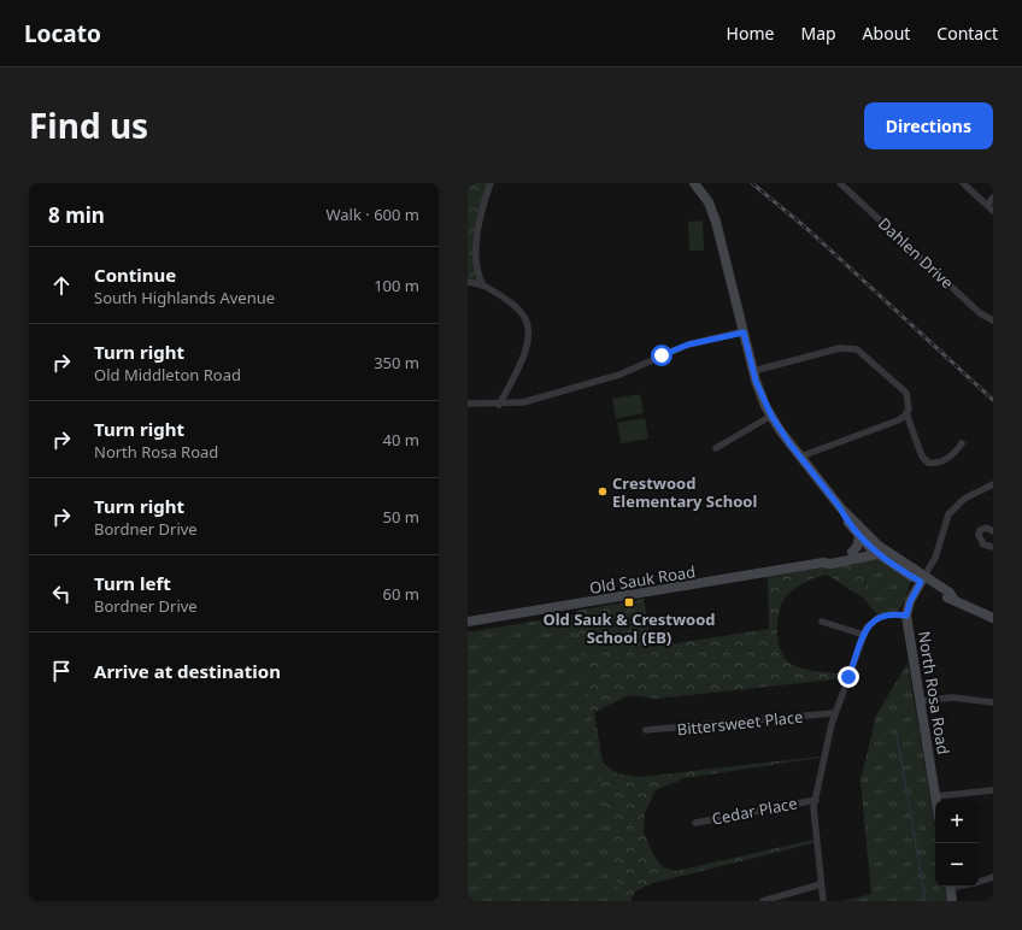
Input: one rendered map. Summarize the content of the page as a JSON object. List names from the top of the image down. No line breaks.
{"streets":{"street":["Dahlen Drive","Old Sauk Road","North Rosa Road","Bittersweet Place","Cedar Place"]},"places":{"other":["Crestwood Elementary School"],"transit":["Old Sauk & Crestwood School (EB)"]},"page":{"header":"Locato","nav":["Home","Map","About","Contact"],"title":"Find us","buttons":"Directions","heading":["8 min","Walk · 600 m"],"list":[["Continue","South Highlands Avenue","100 m"],["Turn right","Old Middleton Road","350 m"],["Turn right","North Rosa Road","40 m"],["Turn right","Bordner Drive","50 m"],["Turn left","Bordner Drive","60 m"],"Arrive at destination"],"map_buttons":["+","−"]}}
